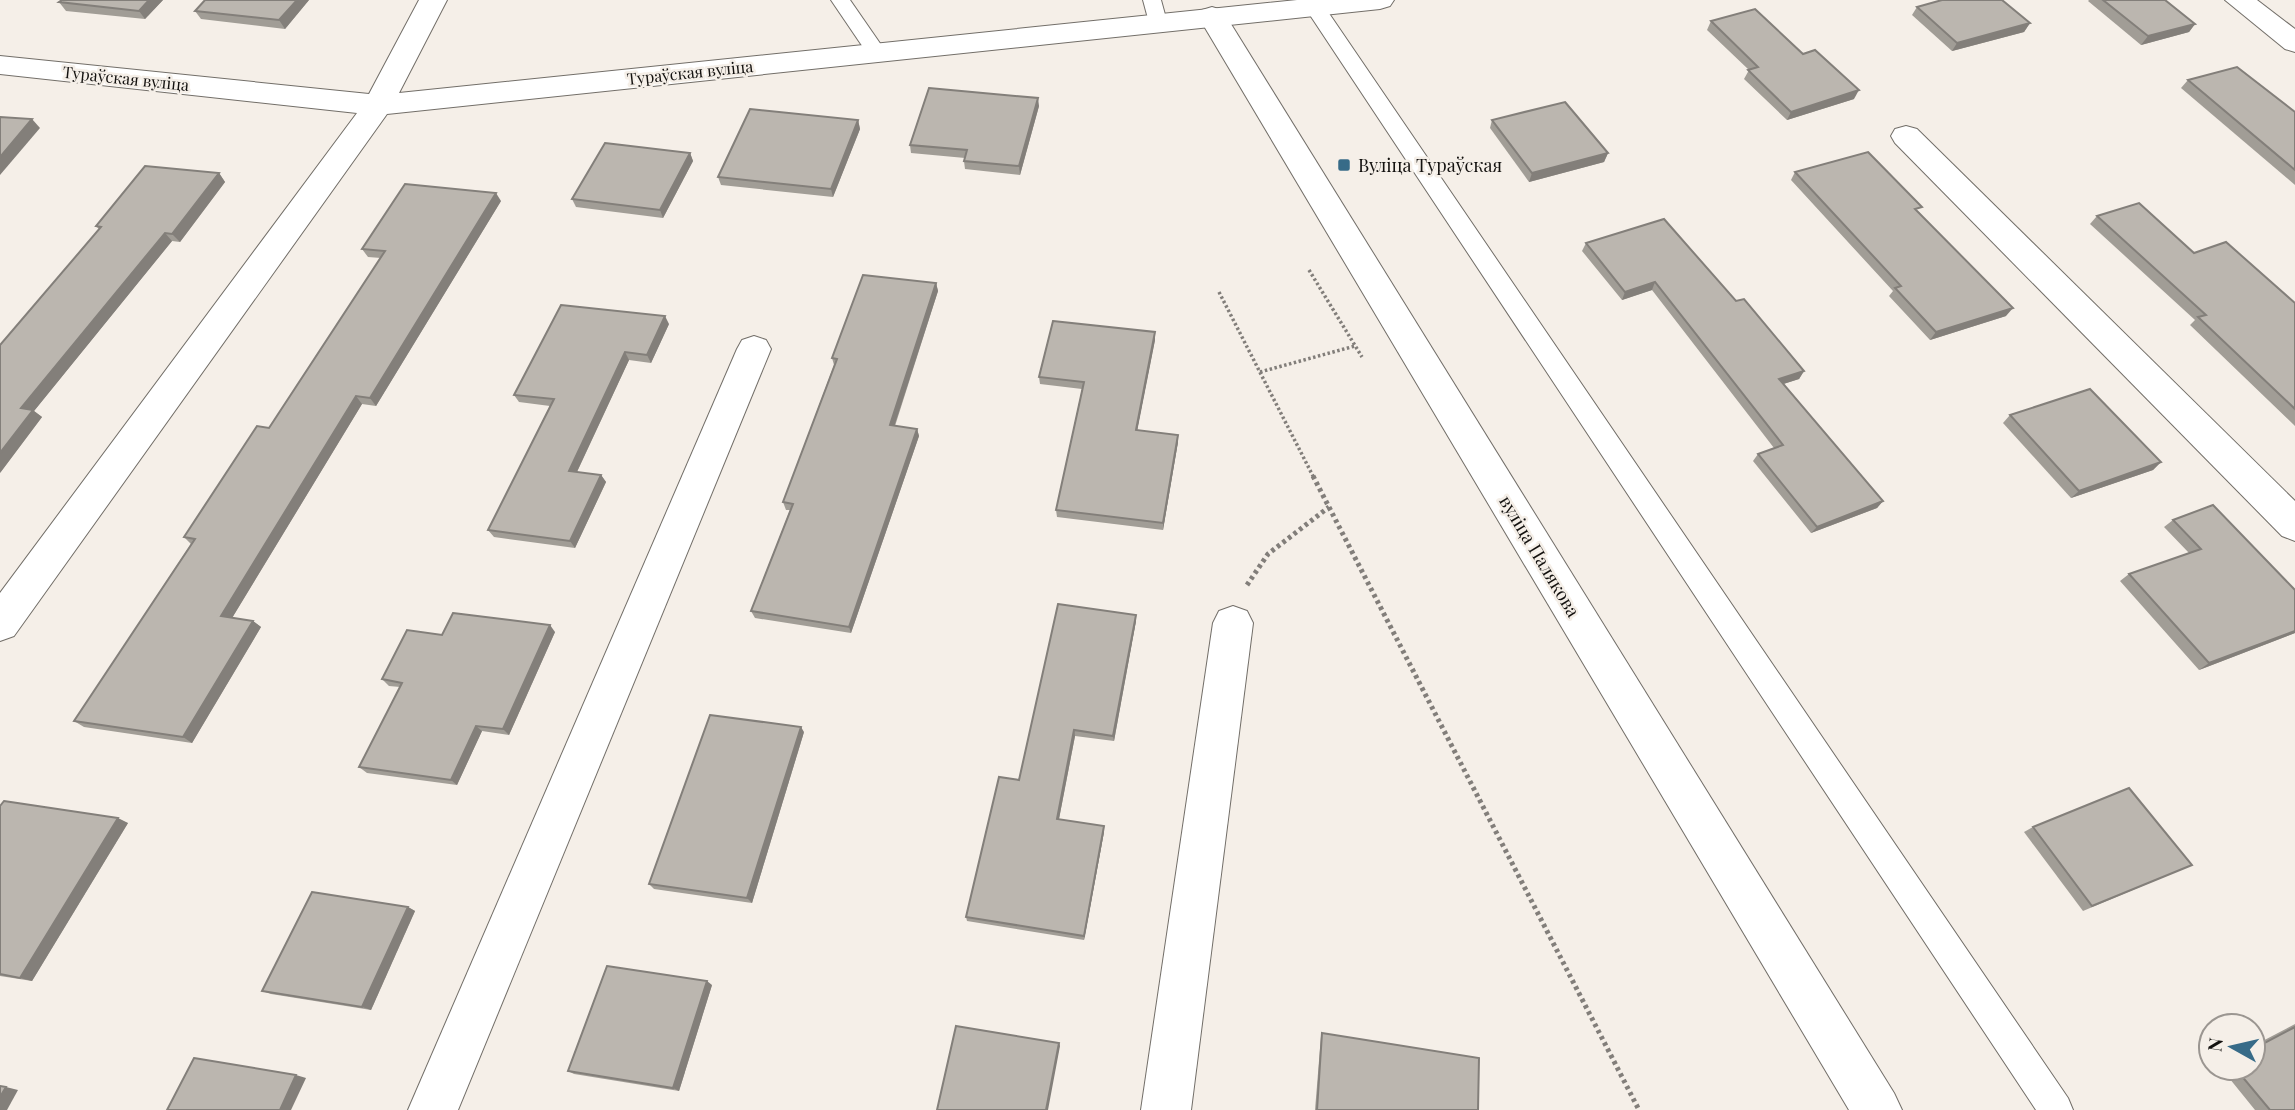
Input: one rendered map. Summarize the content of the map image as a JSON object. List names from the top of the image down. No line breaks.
{"streets":{"street":["Тураўская вуліца","вуліца Палякова"]},"crossings":[["Тураўская вуліца","вуліца Палякова"]],"places":{"transit":["Вуліца Тураўская"]},"north":"left"}
